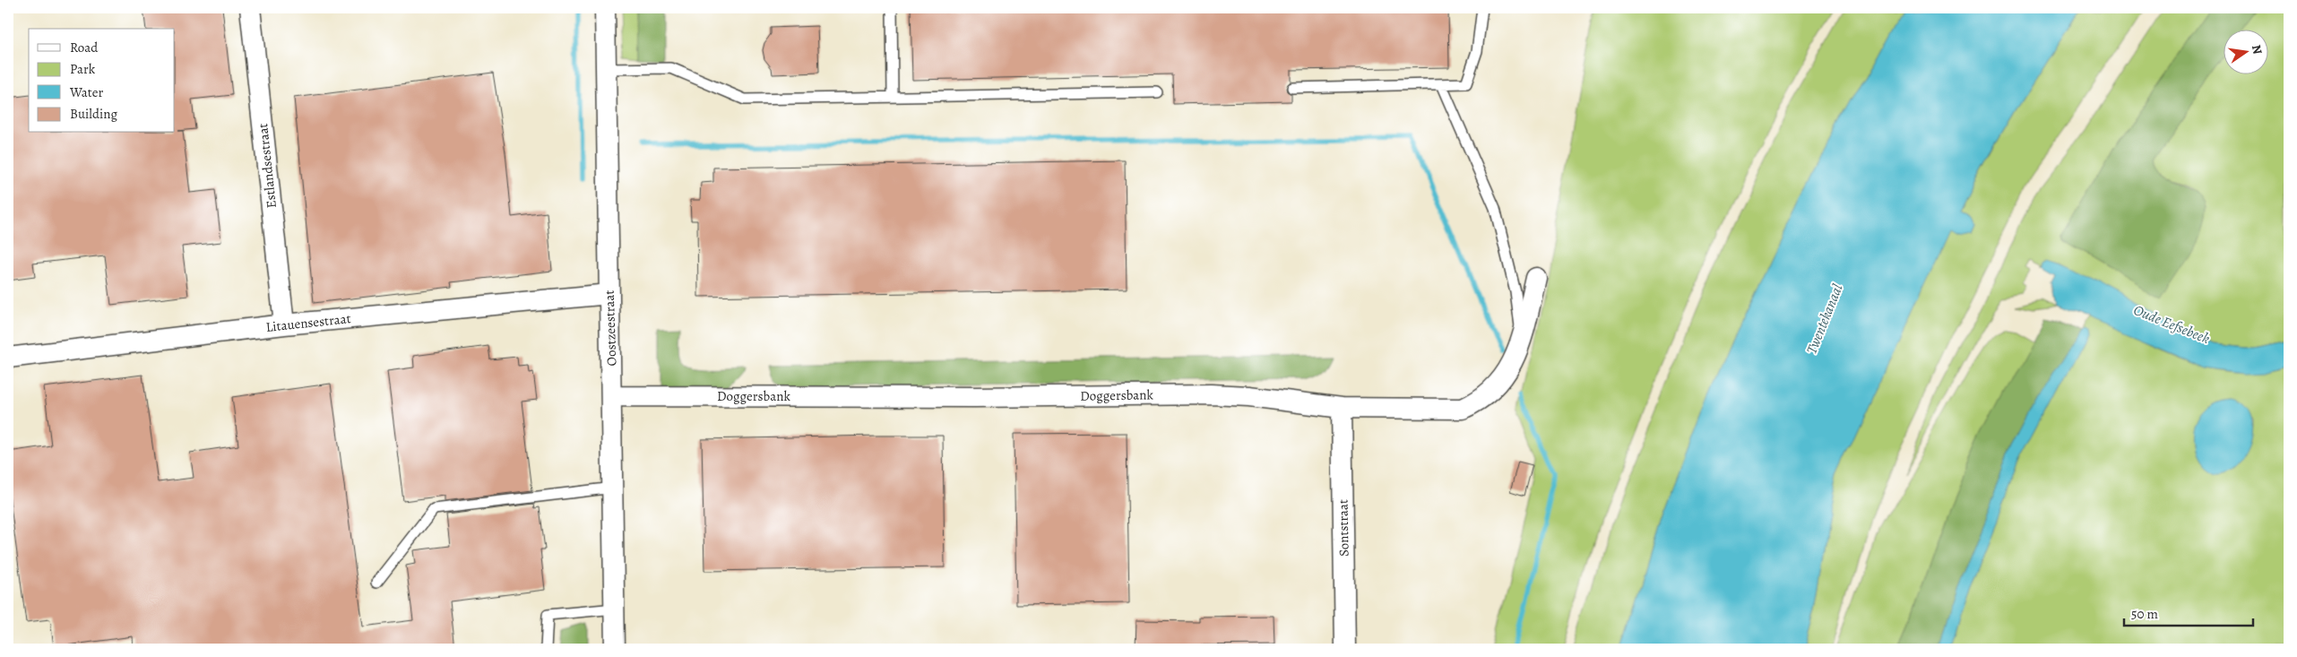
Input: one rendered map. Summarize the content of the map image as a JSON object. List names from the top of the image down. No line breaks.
{"streets":{"street":["Estlandsestraat","Litauensestraat","Oostzeestraat","Doggersbank","Sontstraat"]},"crossings":[["Estlandsestraat","Litauensestraat"],["Litauensestraat","Oostzeestraat"],["Oostzeestraat","Doggersbank"],["Doggersbank","Sontstraat"]],"water":["Twentekanaal","Oude Eefsebeek"],"legend":["Road","Park","Water","Building"],"scale_bar":"50 m","north":"right"}
